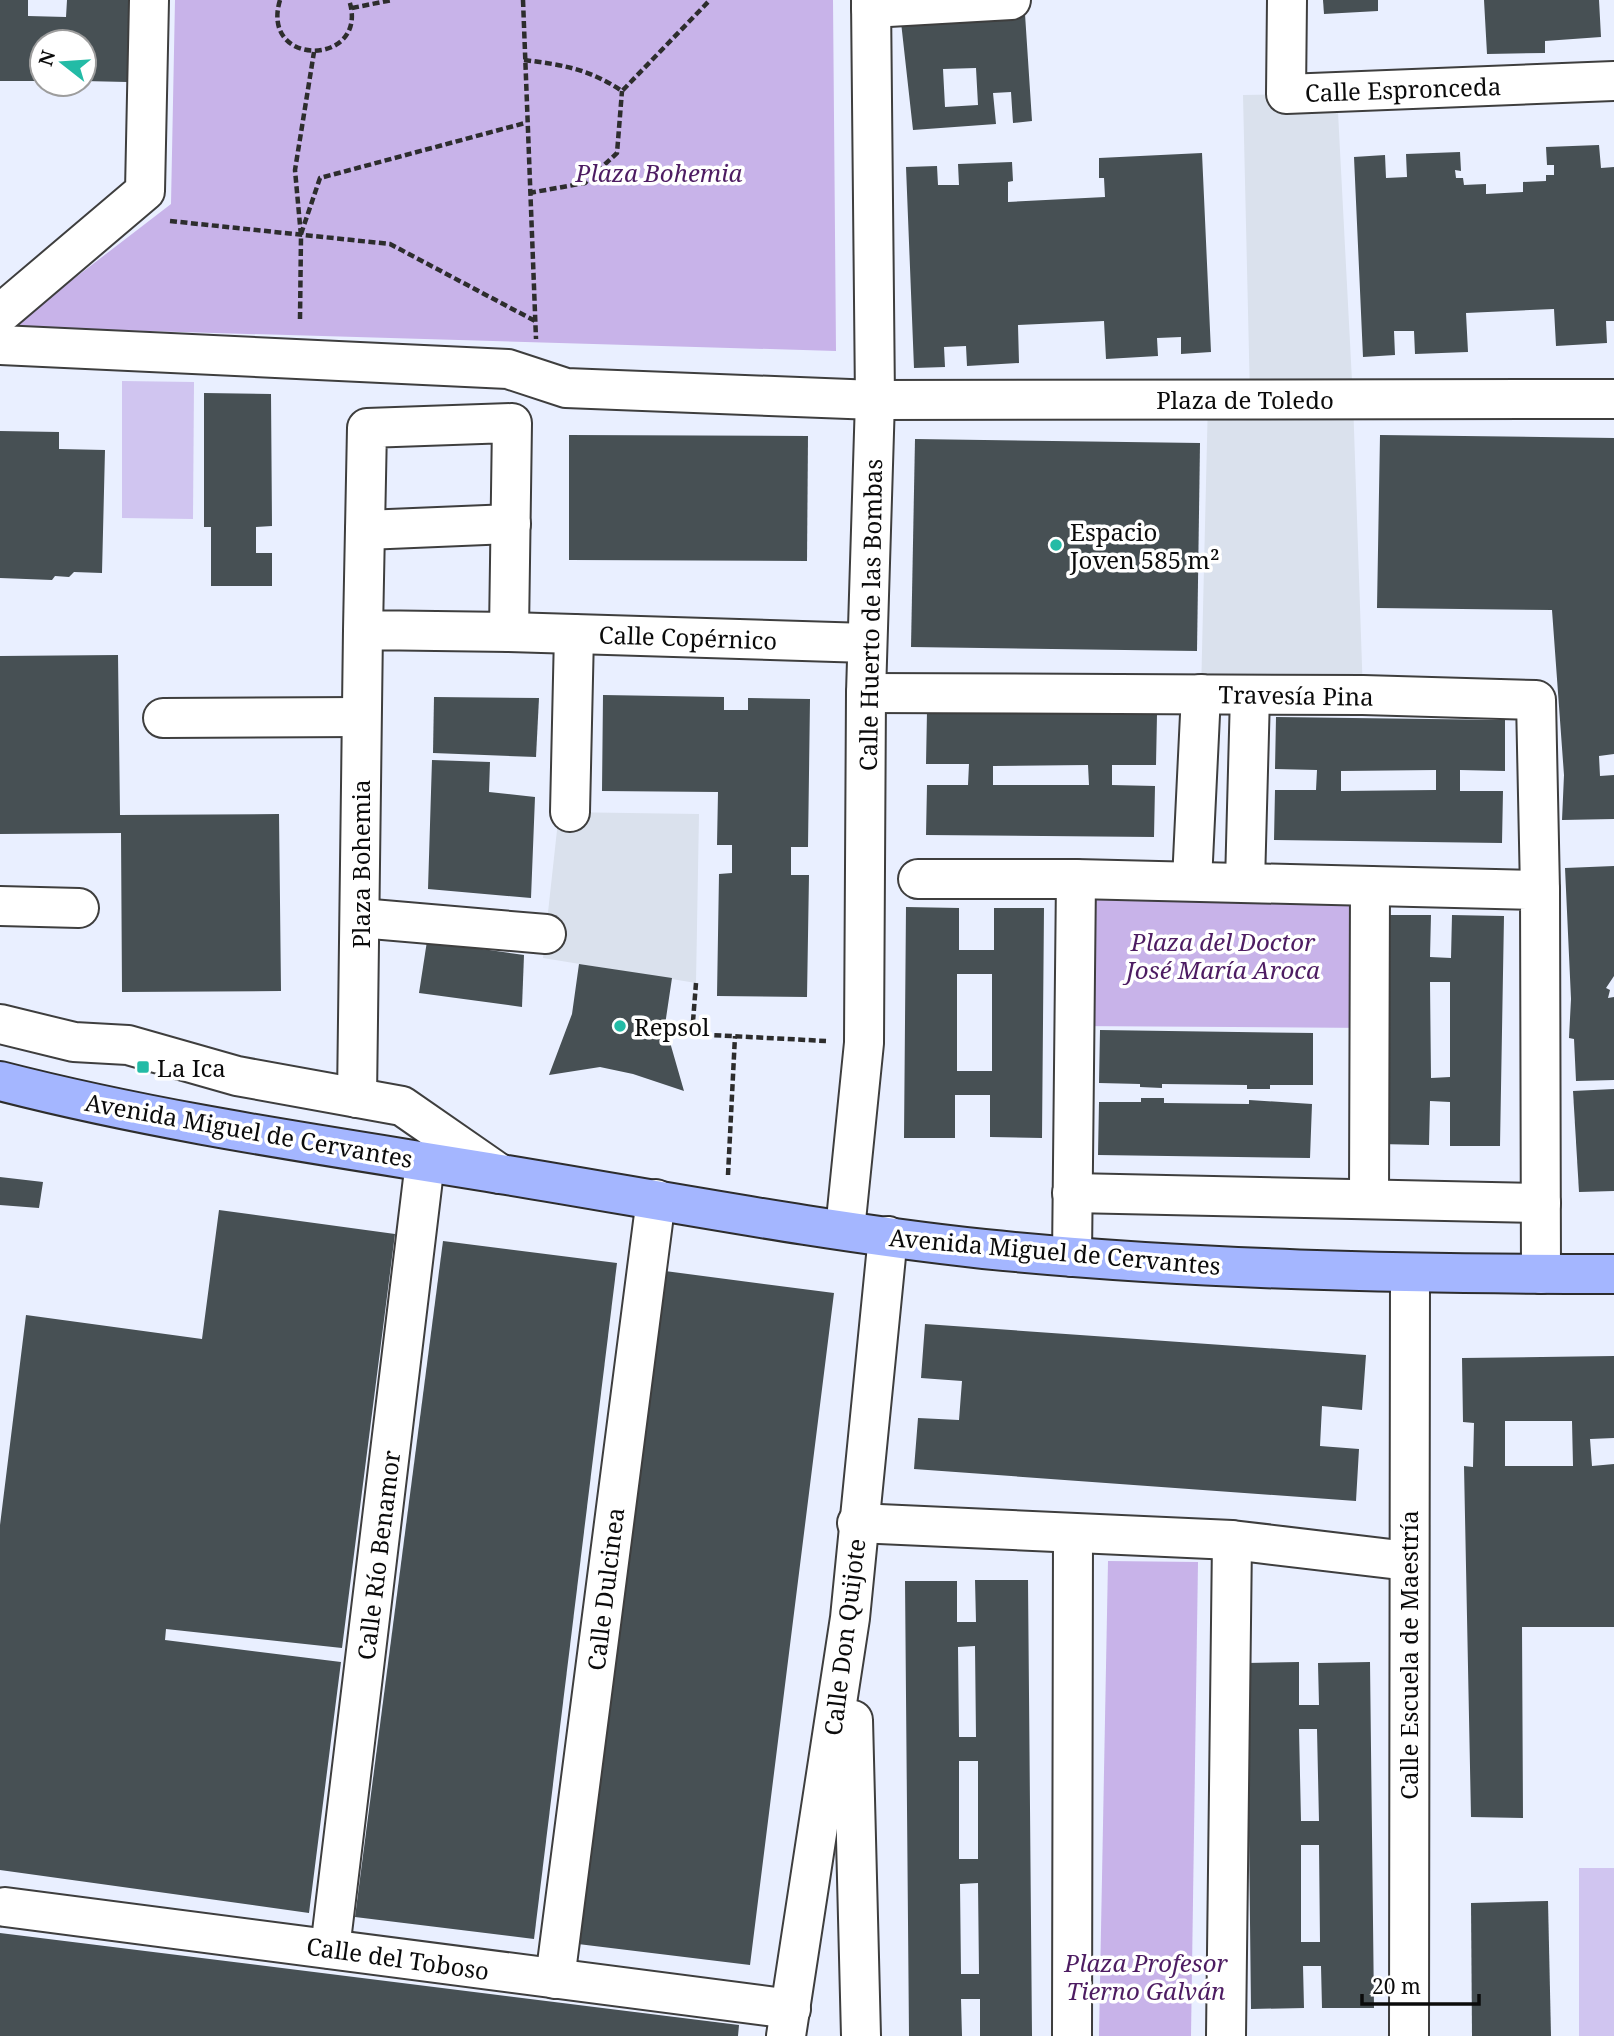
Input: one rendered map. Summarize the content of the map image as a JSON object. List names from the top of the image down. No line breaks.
{"streets":{"main road":["Avenida Miguel de Cervantes"],"street":["Calle Espronceda","Plaza de Toledo","Calle Huerto de las Bombas","Calle Copérnico","Travesía Pina","Plaza Bohemia","Calle Río Benamor","Calle Dulcinea","Calle Don Quijote","Calle Escuela de Maestría","Calle del Toboso"]},"crossings":[["Plaza de Toledo","Calle Huerto de las Bombas"],["Calle Huerto de las Bombas","Calle Copérnico"],["Calle Huerto de las Bombas","Travesía Pina"],["Calle Huerto de las Bombas","Avenida Miguel de Cervantes"],["Calle Copérnico","Plaza Bohemia"],["Plaza Bohemia","Avenida Miguel de Cervantes"],["Avenida Miguel de Cervantes","Calle Río Benamor"],["Avenida Miguel de Cervantes","Calle Dulcinea"],["Avenida Miguel de Cervantes","Calle Don Quijote"],["Avenida Miguel de Cervantes","Calle Escuela de Maestría"],["Calle Río Benamor","Calle del Toboso"],["Calle Dulcinea","Calle del Toboso"],["Calle Don Quijote","Calle del Toboso"]],"parks":["Plaza Bohemia","Plaza del Doctor José María Aroca","Plaza Profesor Tierno Galván"],"places":{"other":["Espacio Joven 585 m²","Repsol"],"transit":["La Ica"]},"scale_bar":"20 m","north":"left"}
